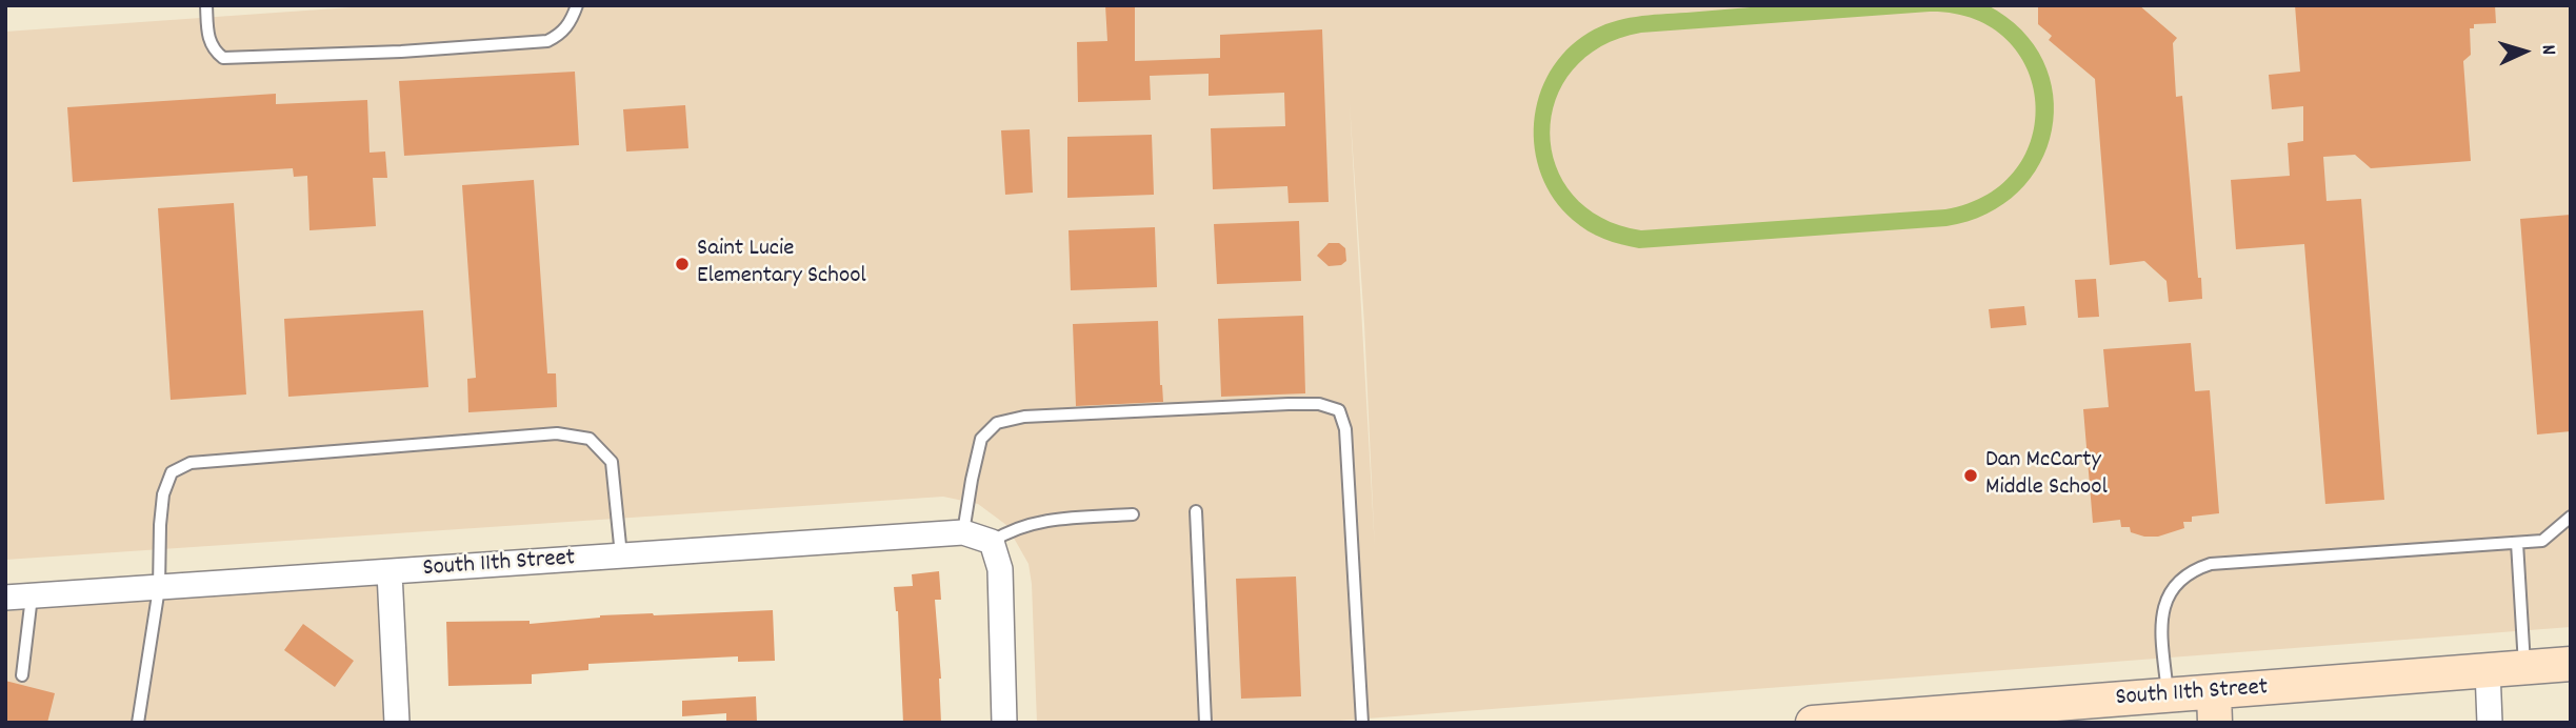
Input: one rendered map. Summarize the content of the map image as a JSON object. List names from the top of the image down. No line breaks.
{"streets":{"street":["South 11th Street"]},"places":["Saint Lucie Elementary School","Dan McCarty Middle School"],"north":"right"}
